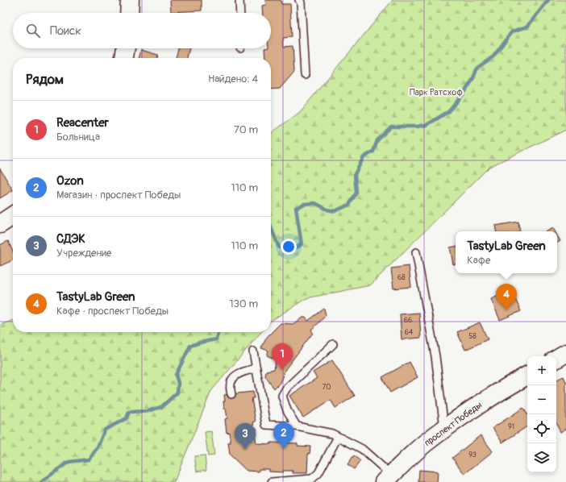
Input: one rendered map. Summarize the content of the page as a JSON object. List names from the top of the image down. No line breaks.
{"streets":{"main road":["проспект Победы"]},"parks":["Парк Ратсхоф"],"house_numbers":["68","66","64","58","70","91","93"],"page":{"search":"Поиск","heading":["Рядом","Найдено: 4"],"list":[{"mark":"1","name":"Reacenter","note":"Больница","value":"70 m"},{"mark":"2","name":"Ozon","note":"Магазин · проспект Победы","value":"110 m"},{"mark":"3","name":"СДЭК","note":"Учреждение","value":"110 m"},{"mark":"4","name":"TastyLab Green","note":"Кафе · проспект Победы","value":"130 m"}],"popup":["TastyLab Green","Кафе"],"pins":["4","1","2","3"],"map_buttons":["+","−"]}}
